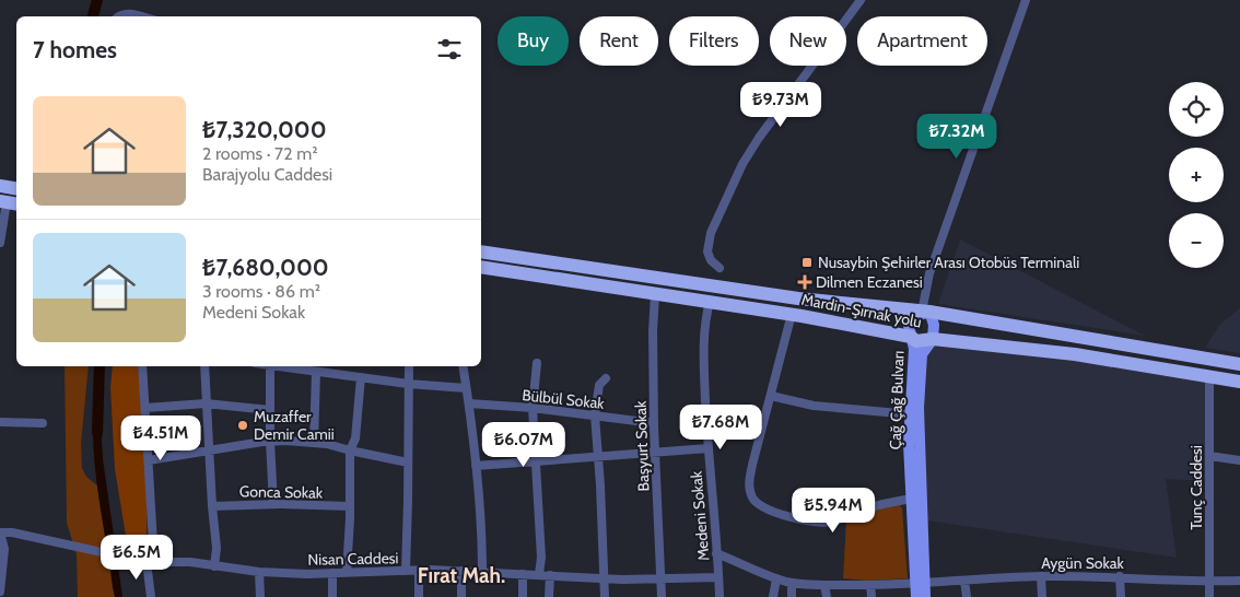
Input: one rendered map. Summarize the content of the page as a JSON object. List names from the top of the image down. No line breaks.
{"streets":{"highway":["Mardin-Şırnak yolu"],"main road":["Çağ Çağ Bulvarı"],"street":["Bülbül Sokak","Başyurt Sokak","Tunç Caddesi","Gonca Sokak","Medeni Sokak","Nisan Caddesi","Aygün Sokak"]},"crossings":[["Mardin-Şırnak yolu","Çağ Çağ Bulvarı"],["Mardin-Şırnak yolu","Başyurt Sokak"],["Mardin-Şırnak yolu","Tunç Caddesi"],["Mardin-Şırnak yolu","Medeni Sokak"],["Bülbül Sokak","Başyurt Sokak"],["Çağ Çağ Bulvarı","Aygün Sokak"],["Başyurt Sokak","Nisan Caddesi"],["Tunç Caddesi","Aygün Sokak"],["Medeni Sokak","Nisan Caddesi"],["Medeni Sokak","Aygün Sokak"]],"districts":["Fırat Mah."],"places":{"transit":["Nusaybin Şehirler Arası Otobüs Terminali"],"health":["Dilmen Eczanesi"],"other":["Muzaffer Demir Camii"]},"page":{"chip":["Buy","Rent","Filters","New","Apartment"],"heading":"7 homes","map_buttons":["+","−"],"price":["₺9.73M","₺7.32M","₺7.68M","₺4.51M","₺6.07M","₺5.94M","₺6.5M"],"list":[{"name":"₺7,320,000","note":"2 rooms · 72 m² · Barajyolu Caddesi"},{"name":"₺7,680,000","note":"3 rooms · 86 m² · Medeni Sokak"}]}}
